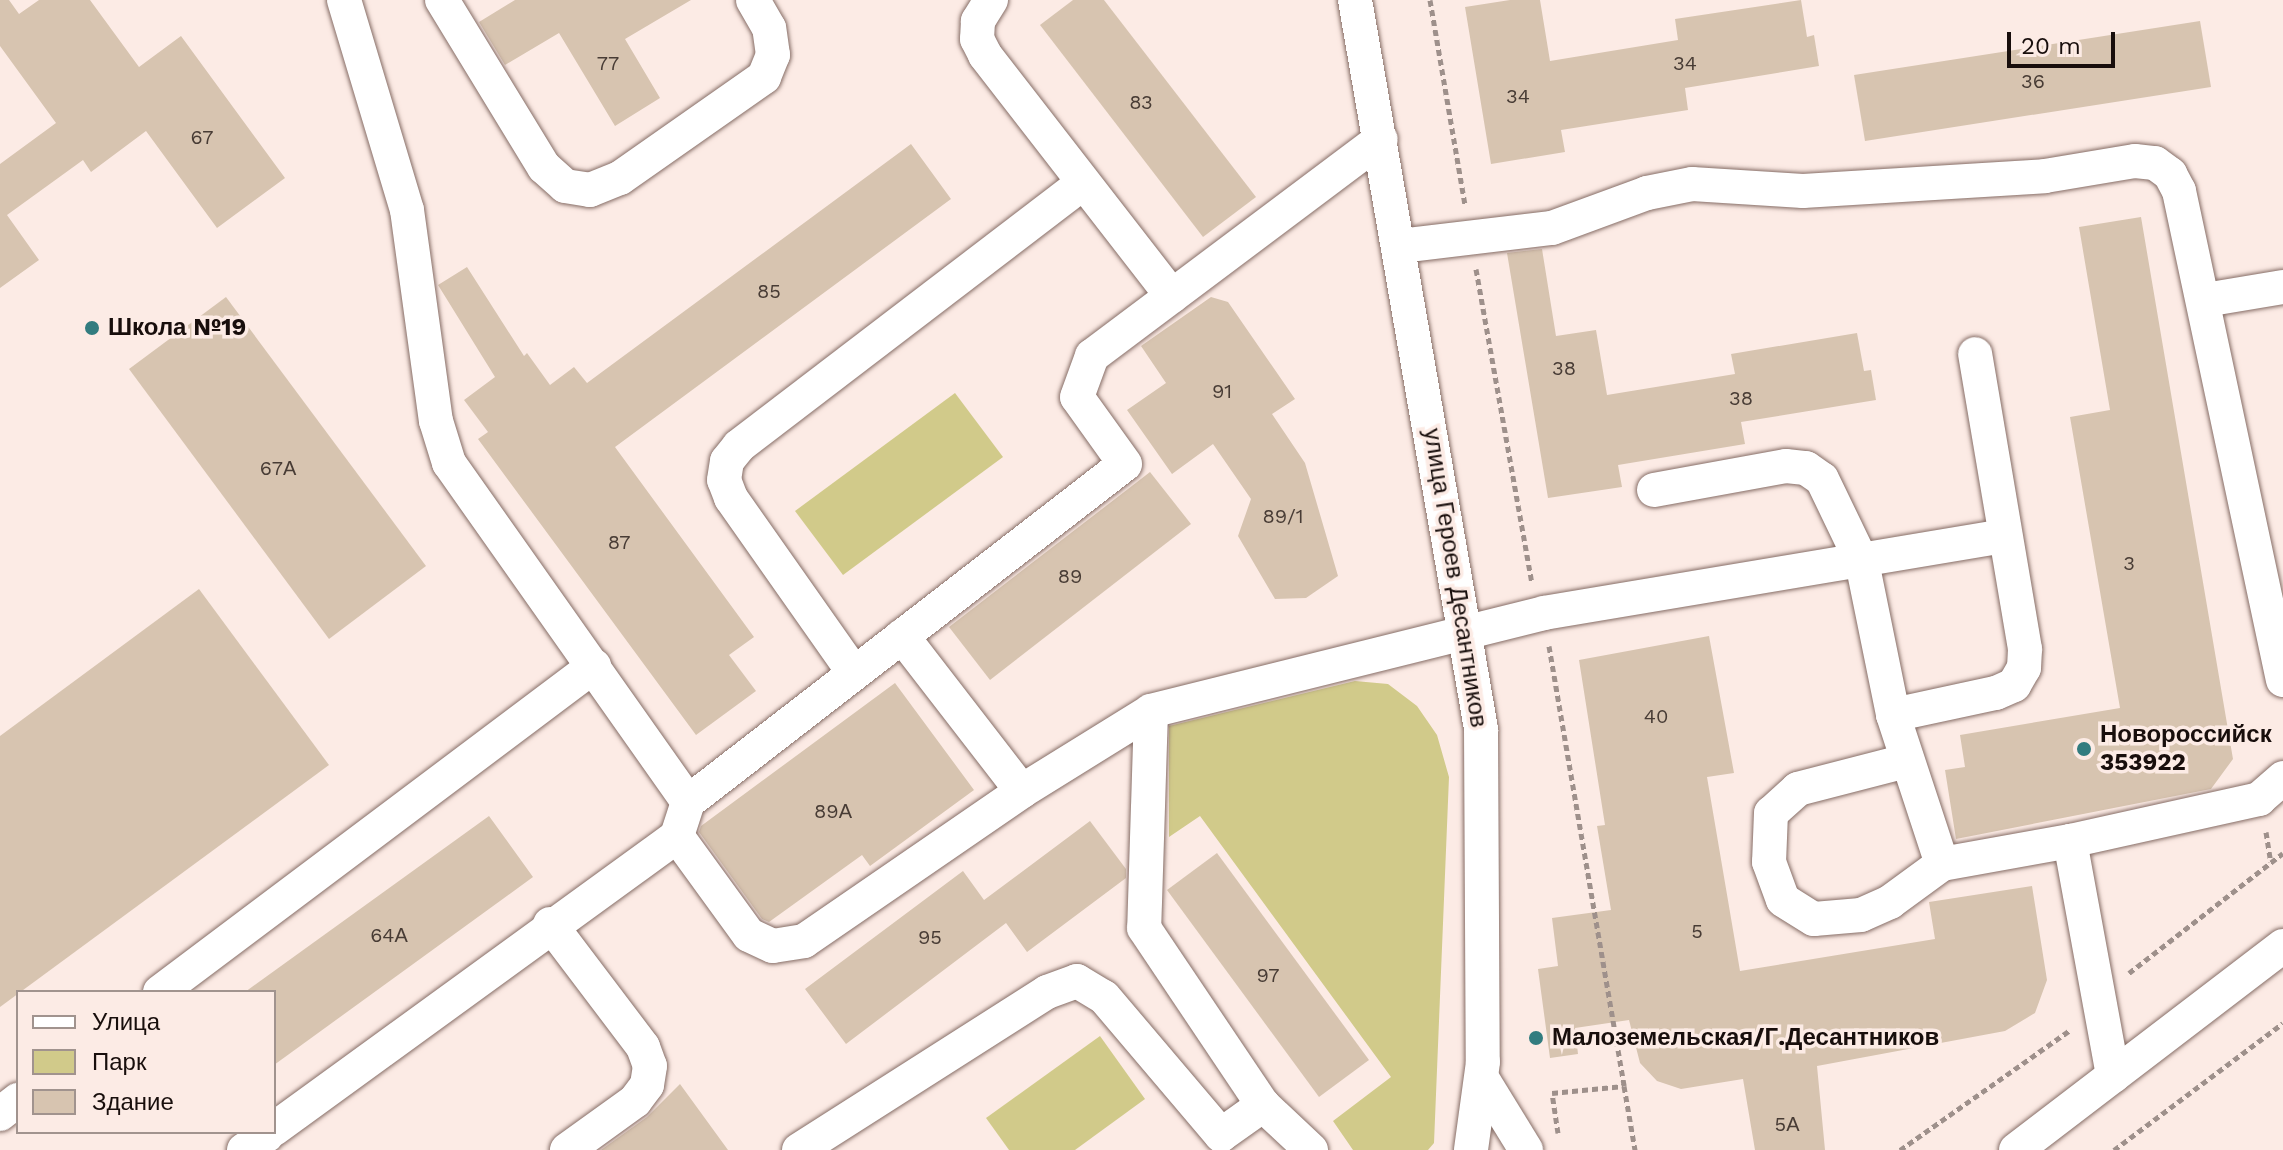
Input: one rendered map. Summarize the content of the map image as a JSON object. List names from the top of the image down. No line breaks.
{"streets":{"street":["улица Героев Десантников"]},"places":["Школа №19","Новороссийск 353922","Малоземельская/Г.Десантников"],"house_numbers":["77","34","36","34","83","67","85","38","91","38","67А","89/1","87","3","89","40","89А","5","64А","95","97","5А"],"legend":["Улица","Парк","Здание"],"scale_bar":"20 m"}
